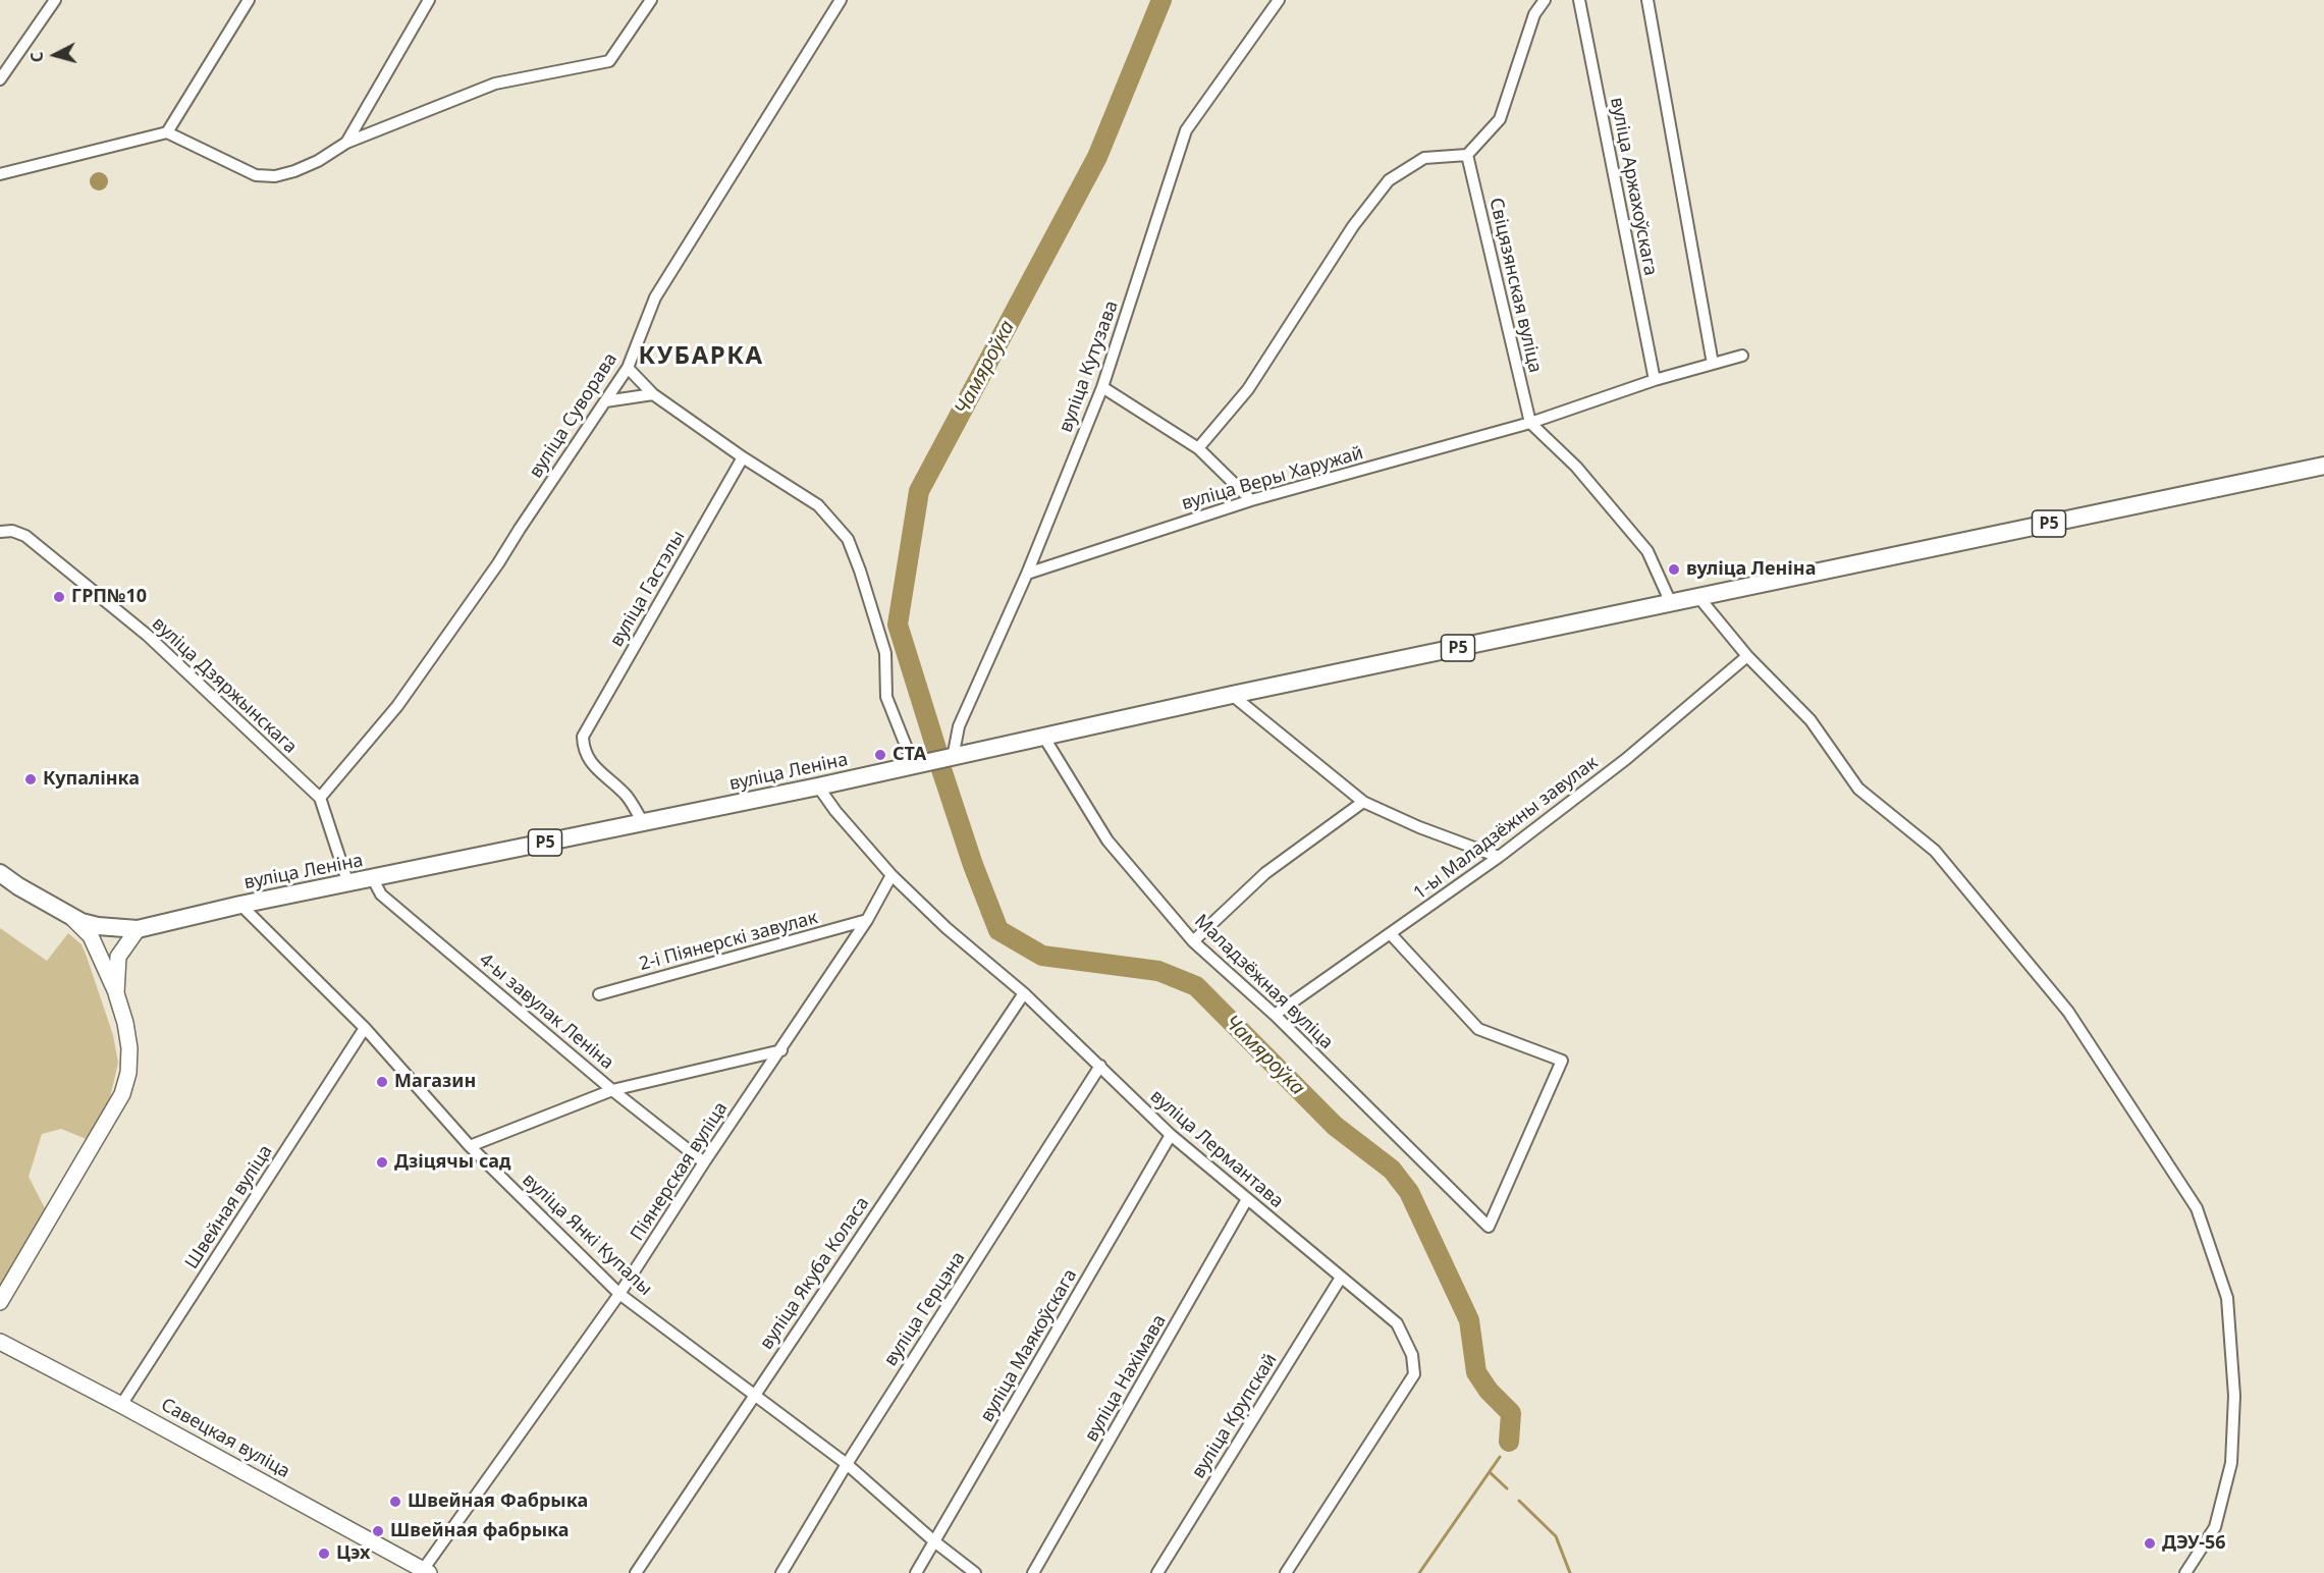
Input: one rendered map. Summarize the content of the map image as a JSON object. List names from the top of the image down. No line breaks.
{"streets":{"main road":["Р5","вуліца Леніна"],"street":["вуліца Аржахоўскага","Свіцязянская вуліца","вуліца Кутузава","вуліца Суворава","вуліца Веры Харужай","вуліца Гастэлы","вуліца Дзяржынскага","1-ы Маладзёжны завулак","2-і Піянерскі завулак","Маладзёжная вуліца","4-ы завулак Леніна","вуліца Лермантава","Піянерская вуліца","Швейная вуліца","вуліца Янкі Купалы","вуліца Якуба Коласа","вуліца Герцэна","вуліца Маякоўскага","вуліца Нахімава","вуліца Крупскай","Савецкая вуліца"]},"crossings":[["вуліца Аржахоўскага","вуліца Веры Харужай"],["Свіцязянская вуліца","вуліца Веры Харужай"],["вуліца Кутузава","вуліца Веры Харужай"],["вуліца Кутузава","вуліца Леніна"],["вуліца Суворава","вуліца Дзяржынскага"],["вуліца Гастэлы","вуліца Леніна"],["вуліца Дзяржынскага","вуліца Леніна"],["вуліца Леніна","Маладзёжная вуліца"],["вуліца Леніна","4-ы завулак Леніна"],["вуліца Леніна","вуліца Лермантава"],["вуліца Леніна","вуліца Янкі Купалы"],["1-ы Маладзёжны завулак","Маладзёжная вуліца"],["2-і Піянерскі завулак","Піянерская вуліца"],["4-ы завулак Леніна","Піянерская вуліца"],["вуліца Лермантава","Піянерская вуліца"],["вуліца Лермантава","вуліца Якуба Коласа"],["вуліца Лермантава","вуліца Герцэна"],["вуліца Лермантава","вуліца Маякоўскага"],["вуліца Лермантава","вуліца Нахімава"],["вуліца Лермантава","вуліца Крупскай"],["Піянерская вуліца","вуліца Янкі Купалы"],["Піянерская вуліца","Савецкая вуліца"],["Швейная вуліца","вуліца Янкі Купалы"],["Швейная вуліца","Савецкая вуліца"],["вуліца Янкі Купалы","вуліца Якуба Коласа"],["вуліца Янкі Купалы","вуліца Герцэна"],["вуліца Янкі Купалы","вуліца Маякоўскага"]],"districts":["КУБАРКА"],"water":["Чамяроўка"],"places":["вуліца Леніна","ГРП№10","СТА","Купалінка","Магазин","Дзіцячы сад","Швейная Фабрыка","Швейная фабрыка","ДЭУ-56","Цэх"],"north":"left"}
